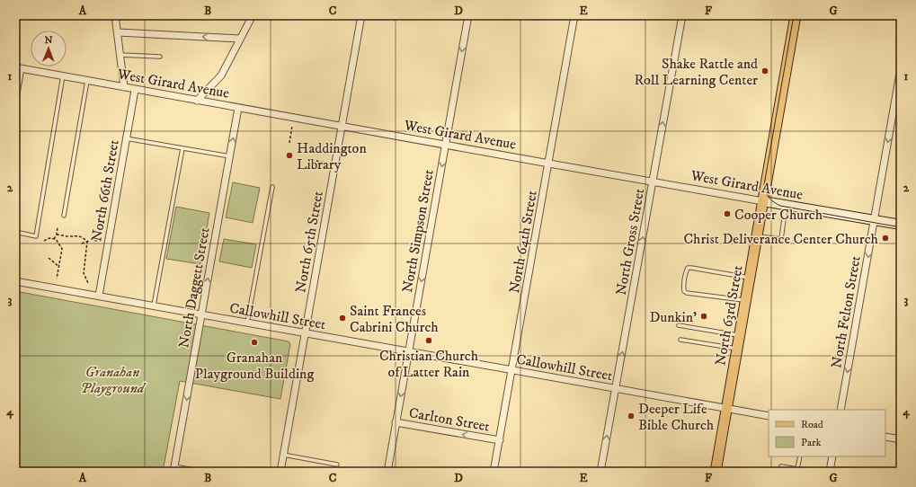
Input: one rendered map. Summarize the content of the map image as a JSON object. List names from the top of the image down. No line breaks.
{"streets":{"main road":["North 63rd Street"],"street":["West Girard Avenue","North 66th Street","North Simpson Street","North 65th Street","North 64th Street","North Gross Street","North Daggett Street","North Felton Street","Callowhill Street","Carlton Street"]},"crossings":[["West Girard Avenue","North 66th Street"],["West Girard Avenue","North Simpson Street"],["West Girard Avenue","North 65th Street"],["West Girard Avenue","North 64th Street"],["West Girard Avenue","North Gross Street"],["West Girard Avenue","North Daggett Street"],["West Girard Avenue","North Felton Street"],["West Girard Avenue","North 63rd Street"],["North 66th Street","Callowhill Street"],["North Simpson Street","Callowhill Street"],["North Simpson Street","Carlton Street"],["North 65th Street","Callowhill Street"],["North 64th Street","Callowhill Street"],["North 64th Street","Carlton Street"],["North Gross Street","Callowhill Street"],["North Daggett Street","Callowhill Street"],["Callowhill Street","North 63rd Street"]],"one_way":["North Simpson Street","North Gross Street","North Felton Street","Carlton Street"],"parks":["Granahan Playground"],"places":["Shake Rattle and Roll Learning Center","Haddington Library","Cooper Church","Christ Deliverance Center Church","Dunkin'","Saint Frances Cabrini Church","Christian Church of Latter Rain","Granahan Playground Building","Deeper Life Bible Church"],"legend":["Road","Park"],"north":"top","grid":{"columns":["A","B","C","D","E","F","G"],"rows":["1","2","3","4"]}}
